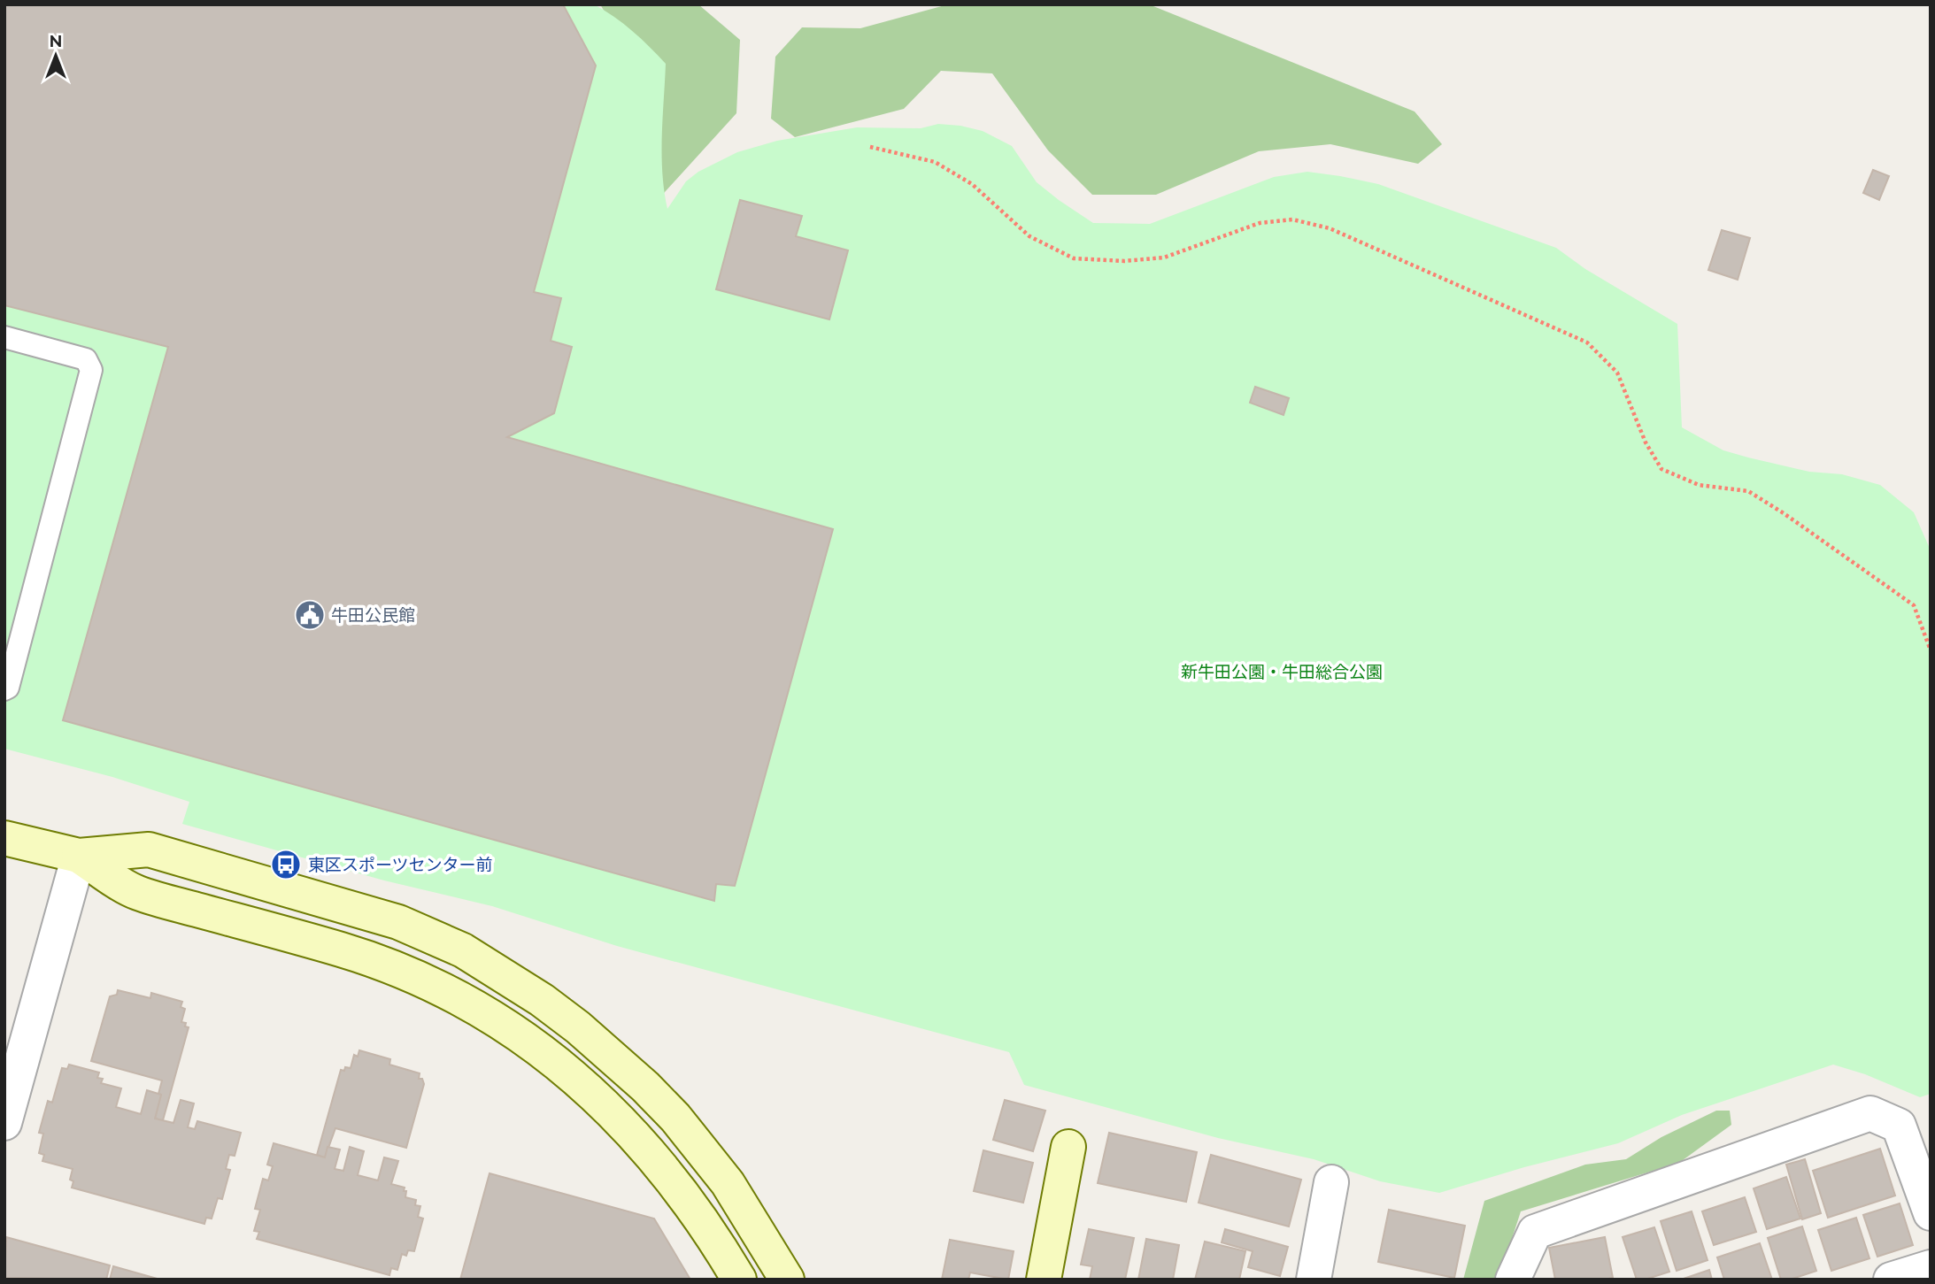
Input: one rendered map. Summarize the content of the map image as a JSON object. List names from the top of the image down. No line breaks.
{"parks":["新牛田公園・牛田総合公園"],"places":{"public building":["牛田公民館"],"bus stop":["東区スポーツセンター前"]},"north":"top"}
